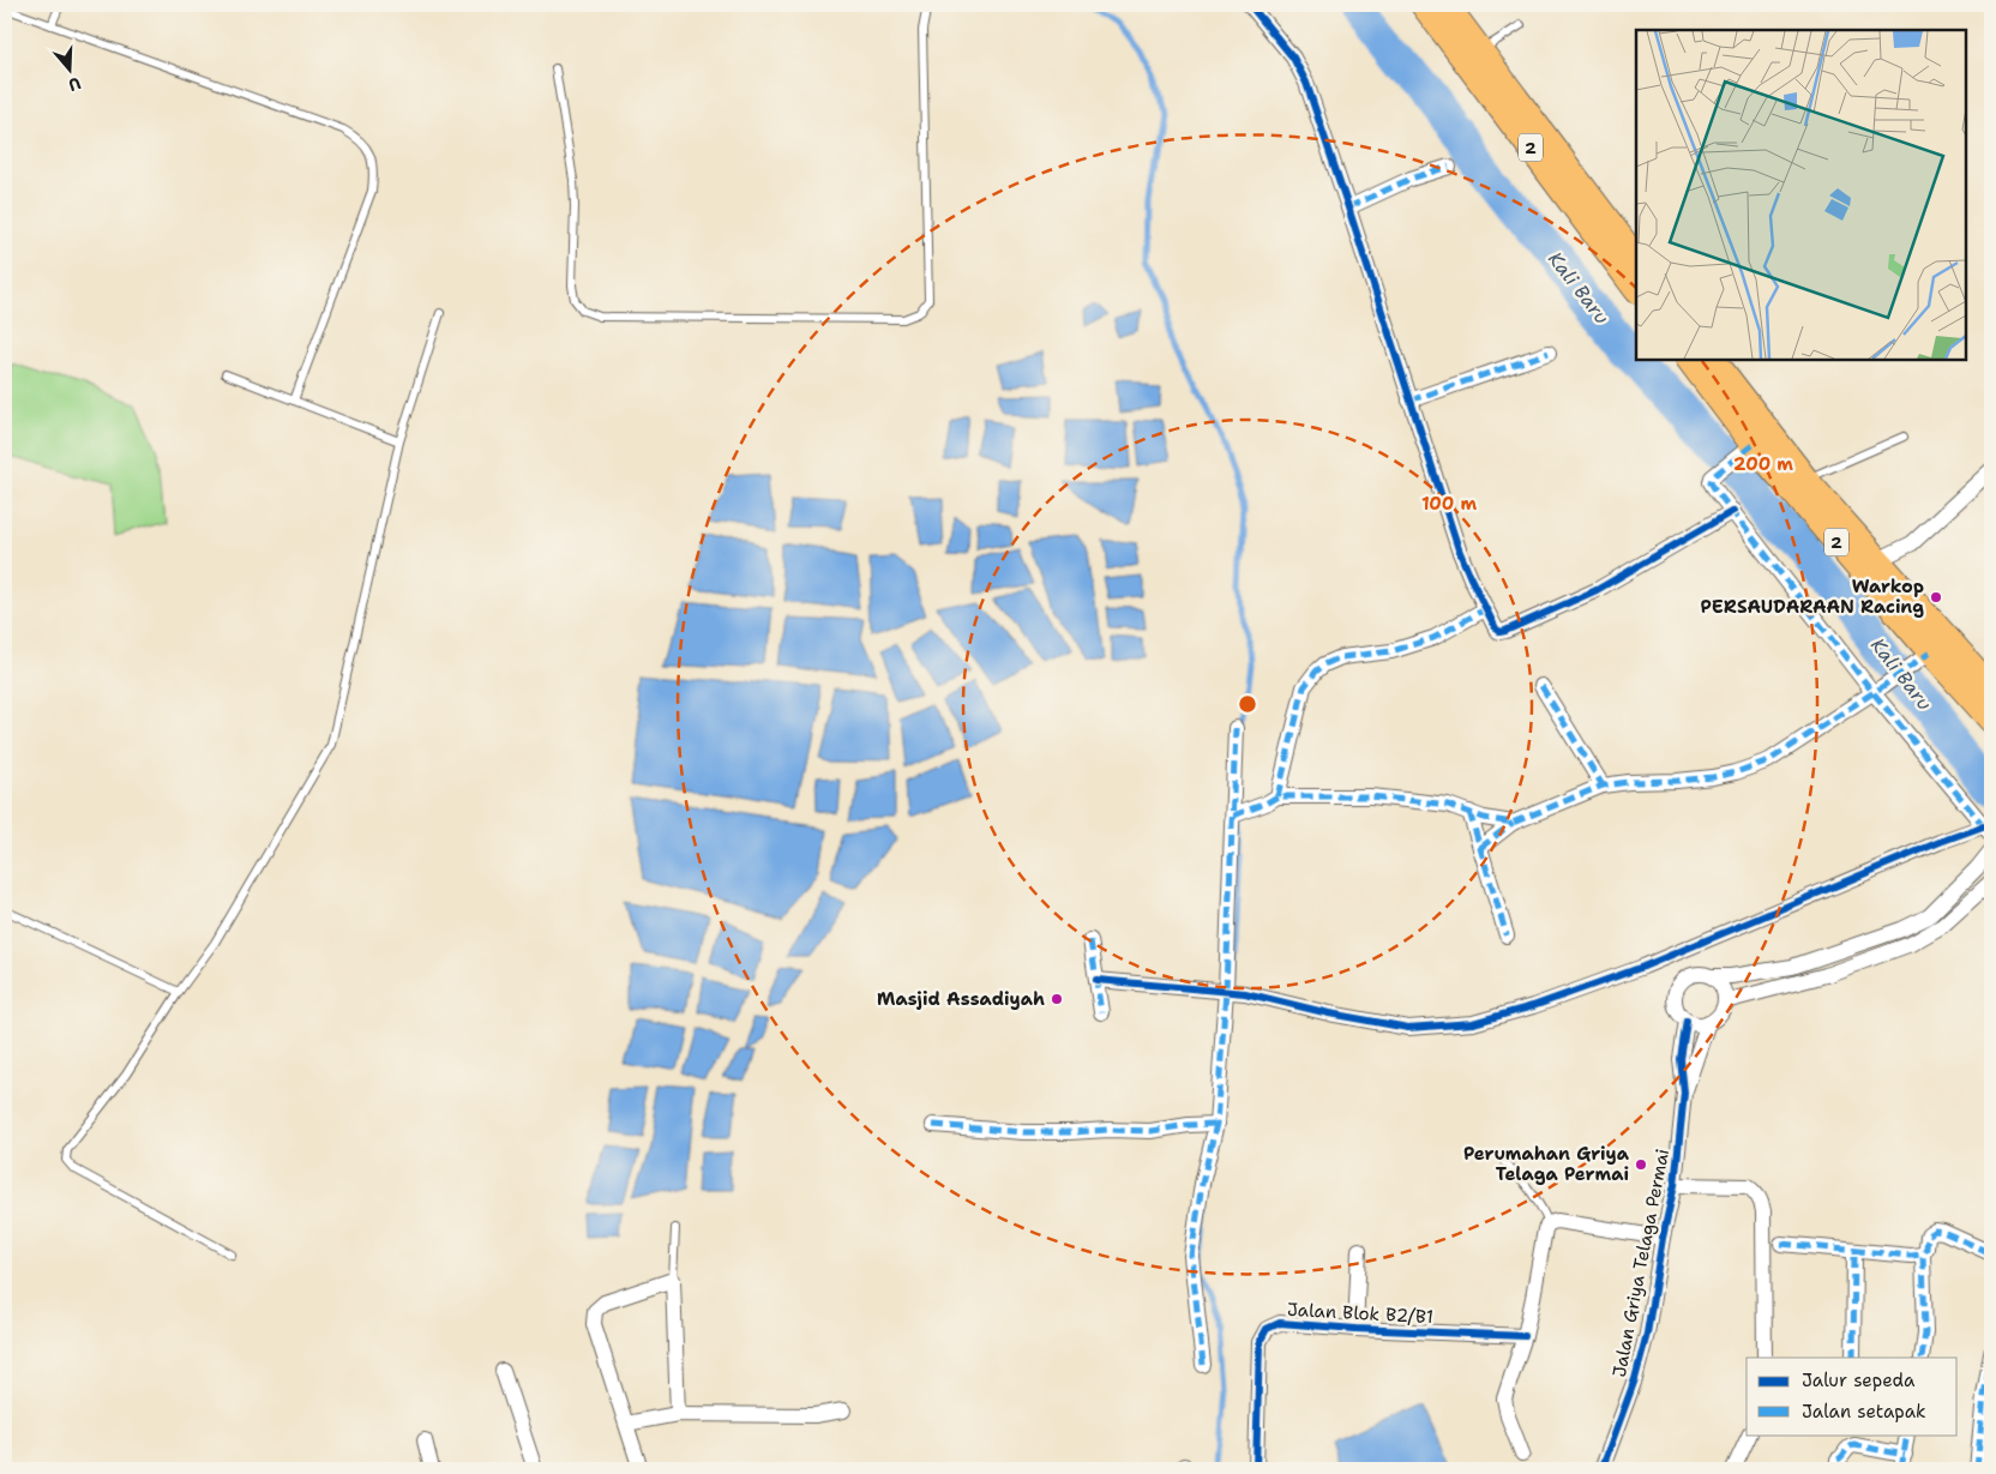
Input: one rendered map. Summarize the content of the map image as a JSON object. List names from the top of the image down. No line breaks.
{"streets":{"highway":["2"],"street":["Jalan Griya Telaga Permai","Jalan Blok B2/B1"]},"water":["Kali Baru"],"places":["Warkop PERSAUDARAAN Racing","Masjid Assadiyah","Perumahan Griya Telaga Permai"],"legend":["Jalur sepeda","Jalan setapak"],"north":"bottom","rings":["200 m","100 m"]}
